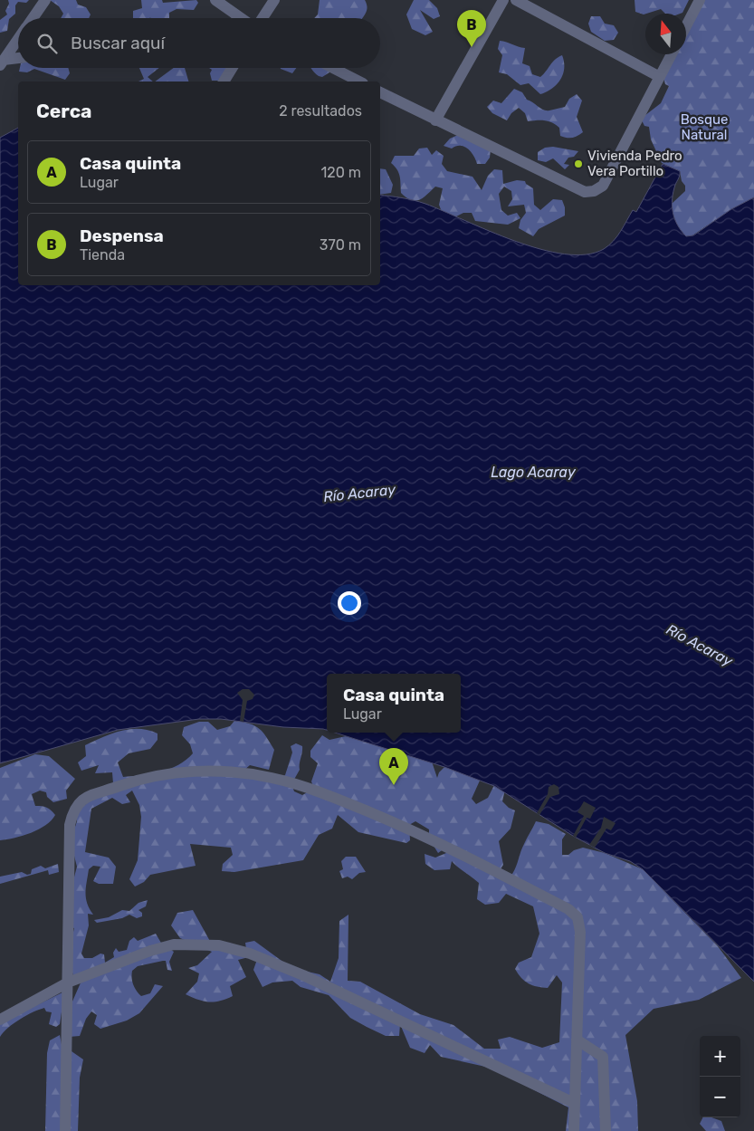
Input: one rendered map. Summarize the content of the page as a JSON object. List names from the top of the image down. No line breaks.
{"water":["Lago Acaray","Río Acaray"],"parks":["Bosque Natural"],"places":["Vivienda Pedro Vera Portillo"],"north":"top","page":{"pins":["B","A"],"search":"Buscar aquí","heading":["Cerca","2 resultados"],"list":[{"mark":"A","name":"Casa quinta","note":"Lugar","value":"120 m"},{"mark":"B","name":"Despensa","note":"Tienda","value":"370 m"}],"popup":["Casa quinta","Lugar"],"map_buttons":["+","−"]}}
